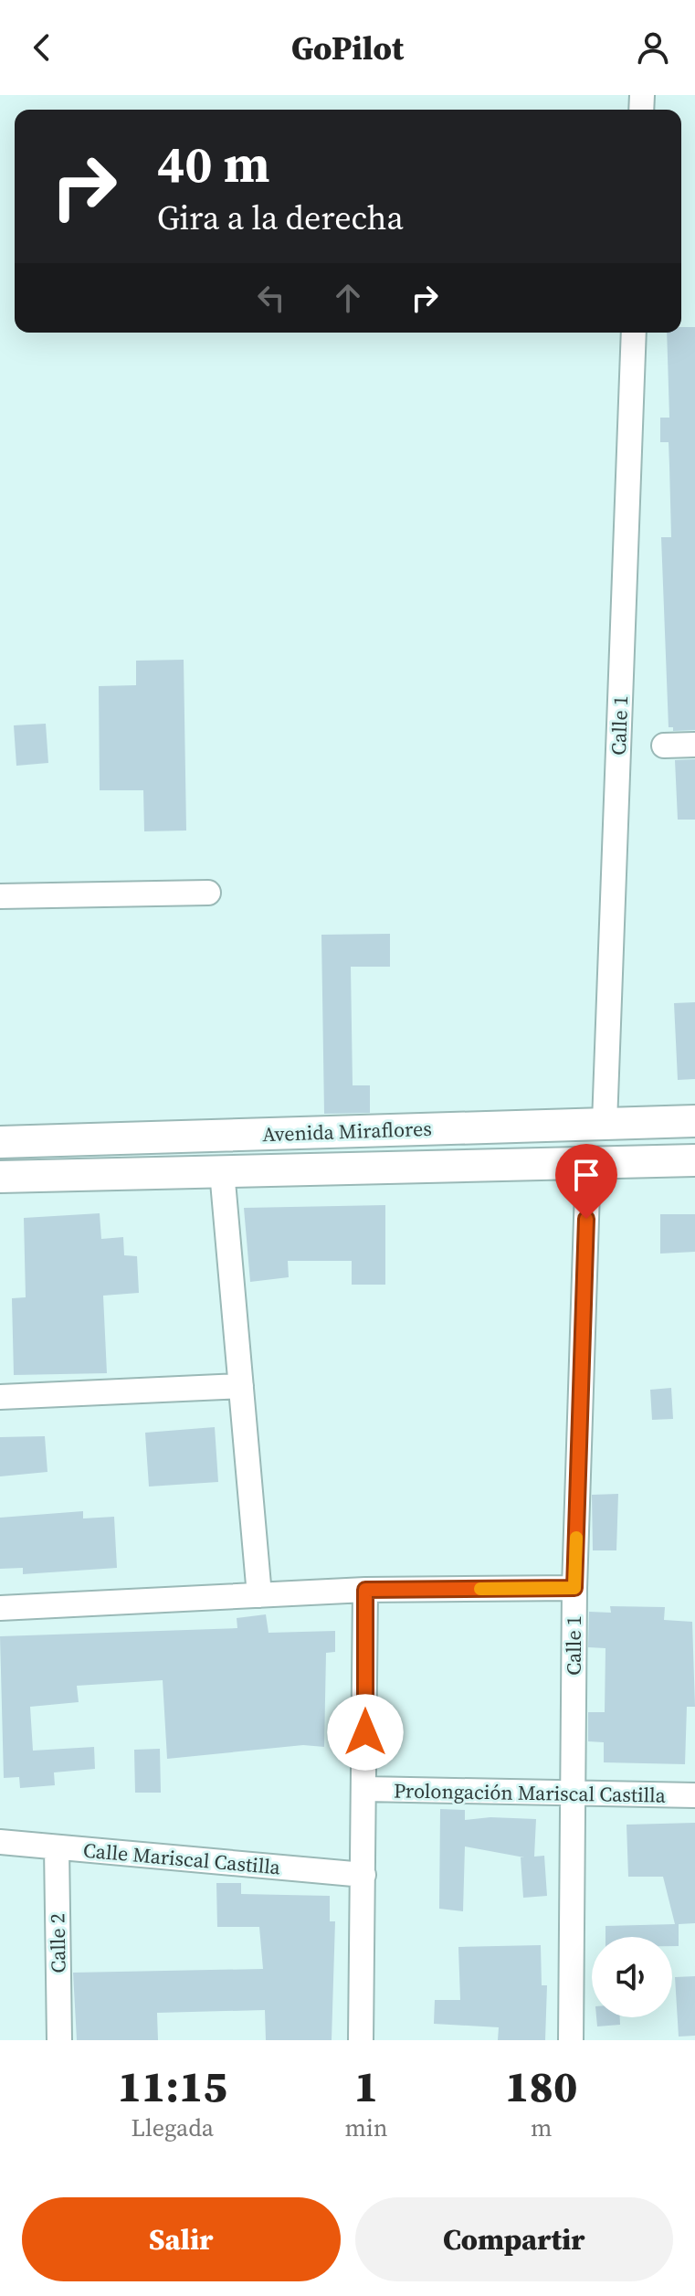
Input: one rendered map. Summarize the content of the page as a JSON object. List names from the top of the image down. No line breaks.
{"streets":{"street":["Calle 1","Avenida Miraflores","Prolongación Mariscal Castilla","Calle Mariscal Castilla","Calle 2"]},"crossings":[["Calle 1","Avenida Miraflores"],["Calle 1","Prolongación Mariscal Castilla"],["Calle Mariscal Castilla","Calle 2"]],"page":{"header":"GoPilot","turn":["40 m","Gira a la derecha"],"eta":["11:15","Llegada","1","min","180","m"],"buttons":["Salir","Compartir"]}}
